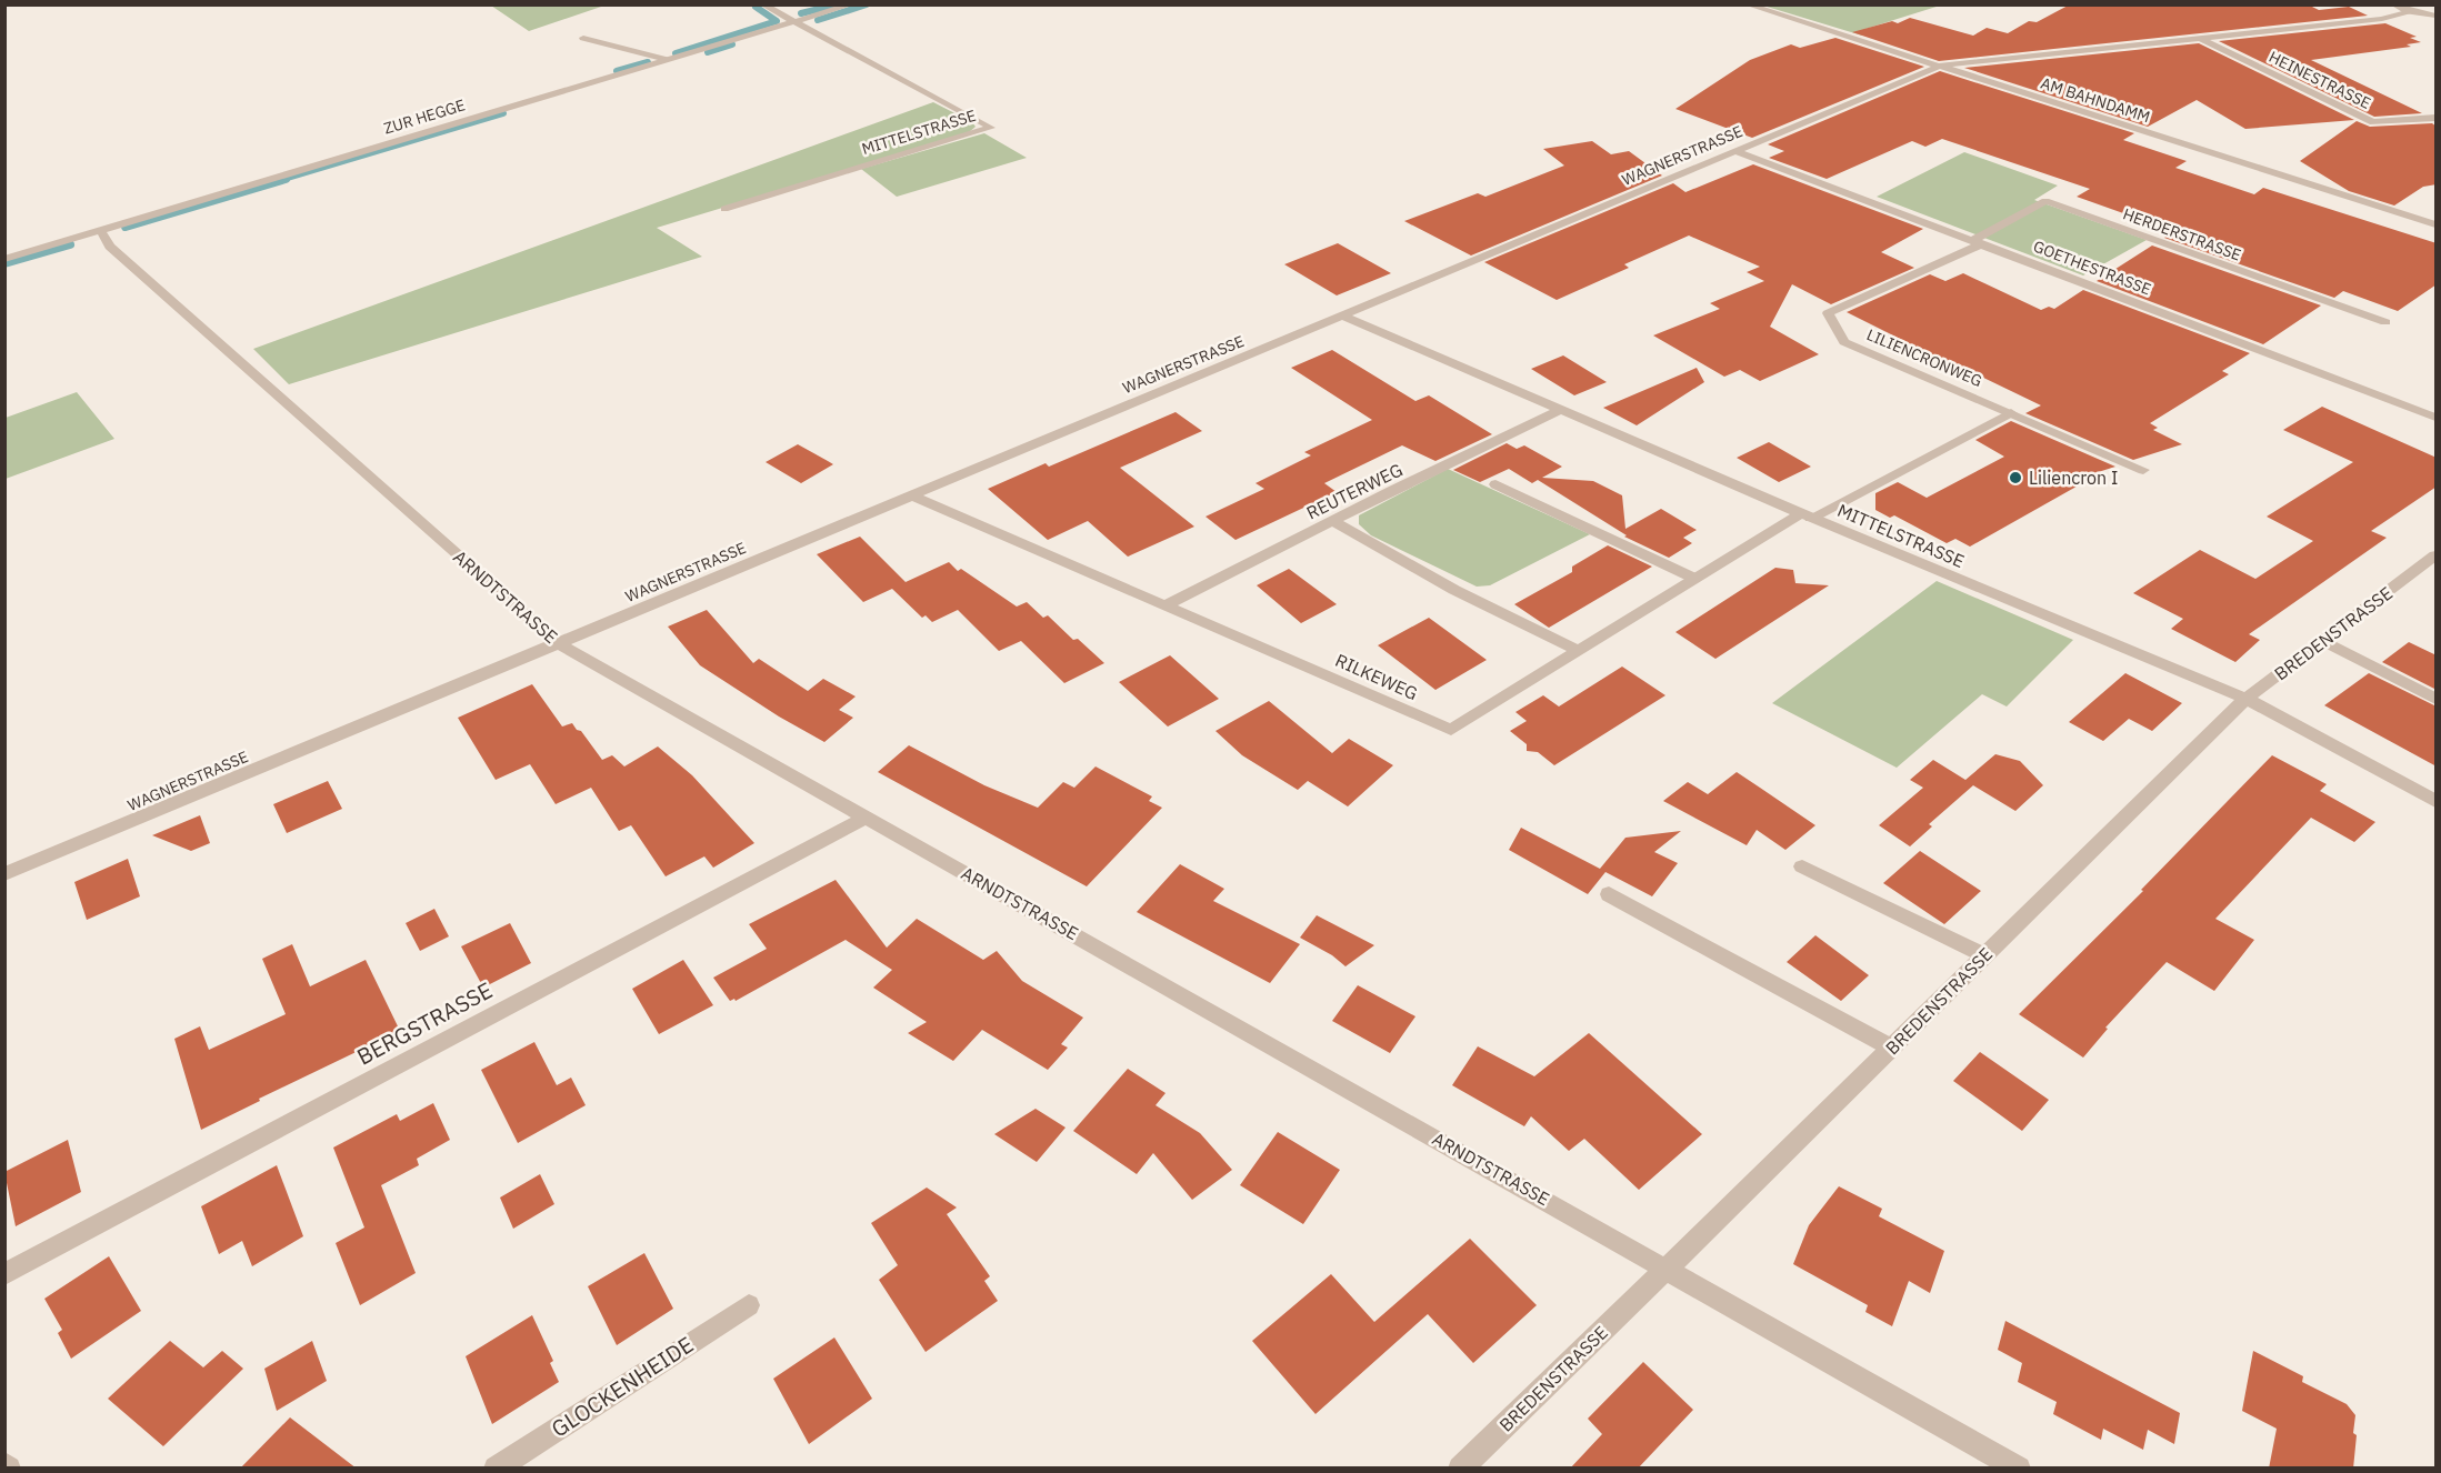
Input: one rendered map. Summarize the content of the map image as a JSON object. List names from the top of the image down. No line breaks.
{"streets":{"street":["HEINESTRASSE","AM BAHNDAMM","ZUR HEGGE","MITTELSTRASSE","WAGNERSTRASSE","HERDERSTRASSE","GOETHESTRASSE","LILIENCRONWEG","REUTERWEG","ARNDTSTRASSE","BREDENSTRASSE","RILKEWEG","BERGSTRASSE","GLOCKENHEIDE"]},"crossings":[["HEINESTRASSE","WAGNERSTRASSE"],["AM BAHNDAMM","WAGNERSTRASSE"],["ZUR HEGGE","MITTELSTRASSE"],["ZUR HEGGE","ARNDTSTRASSE"],["MITTELSTRASSE","WAGNERSTRASSE"],["MITTELSTRASSE","REUTERWEG"],["MITTELSTRASSE","BREDENSTRASSE"],["MITTELSTRASSE","RILKEWEG"],["WAGNERSTRASSE","GOETHESTRASSE"],["WAGNERSTRASSE","ARNDTSTRASSE"],["WAGNERSTRASSE","RILKEWEG"],["HERDERSTRASSE","GOETHESTRASSE"],["HERDERSTRASSE","LILIENCRONWEG"],["GOETHESTRASSE","LILIENCRONWEG"],["LILIENCRONWEG","RILKEWEG"],["REUTERWEG","RILKEWEG"],["ARNDTSTRASSE","BREDENSTRASSE"],["ARNDTSTRASSE","BERGSTRASSE"]],"places":["Liliencron I"]}
